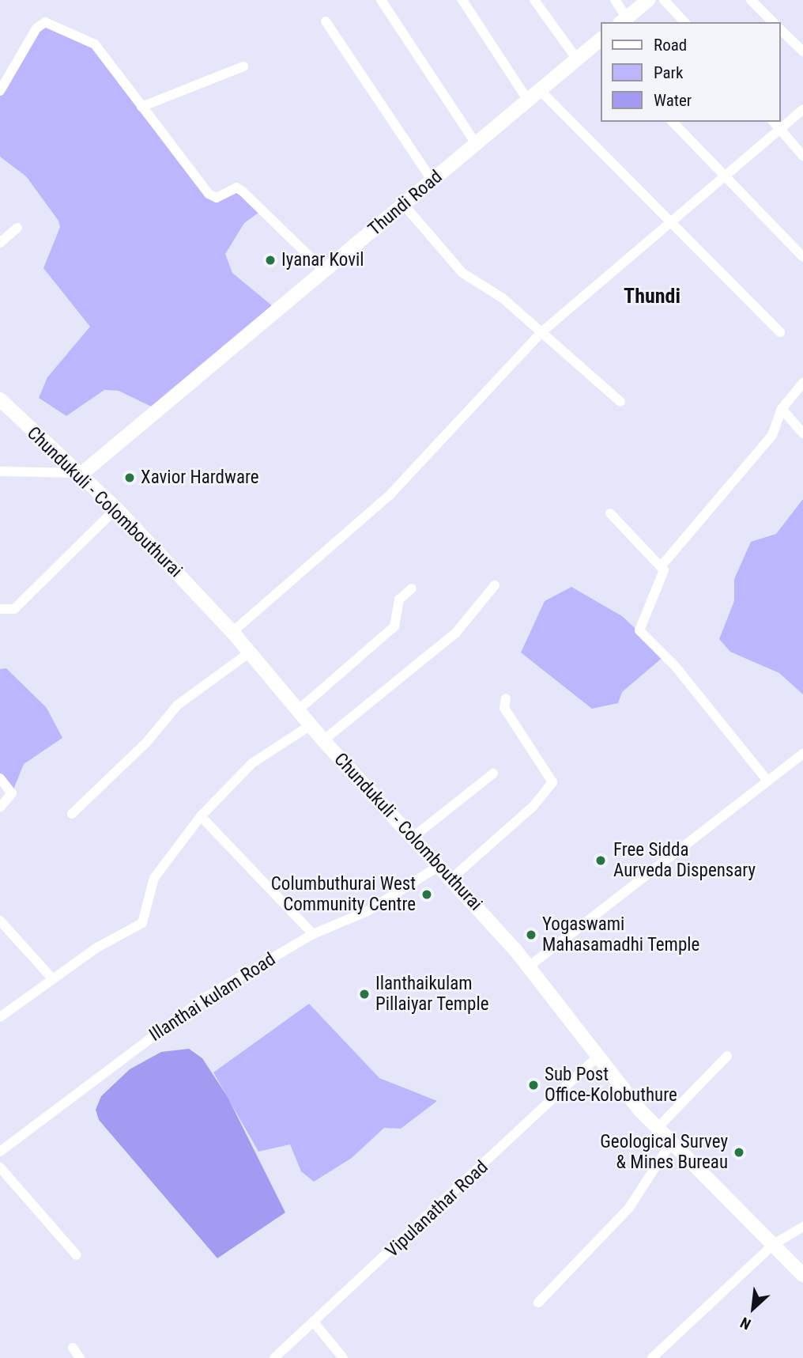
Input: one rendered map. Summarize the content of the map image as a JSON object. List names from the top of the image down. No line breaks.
{"streets":{"main road":["Thundi Road","Chundukuli - Colombouthurai"],"street":["Illanthai kulam Road","Vipulanathar Road"]},"crossings":[["Thundi Road","Chundukuli - Colombouthurai"],["Chundukuli - Colombouthurai","Illanthai kulam Road"],["Chundukuli - Colombouthurai","Vipulanathar Road"]],"districts":["Thundi"],"places":["Iyanar Kovil","Xavior Hardware","Free Sidda Aurveda Dispensary","Columbuthurai West Community Centre","Yogaswami Mahasamadhi Temple","Ilanthaikulam Pillaiyar Temple","Sub Post Office-Kolobuthure","Geological Survey & Mines Bureau"],"legend":["Road","Park","Water"],"north":"bottom left"}
